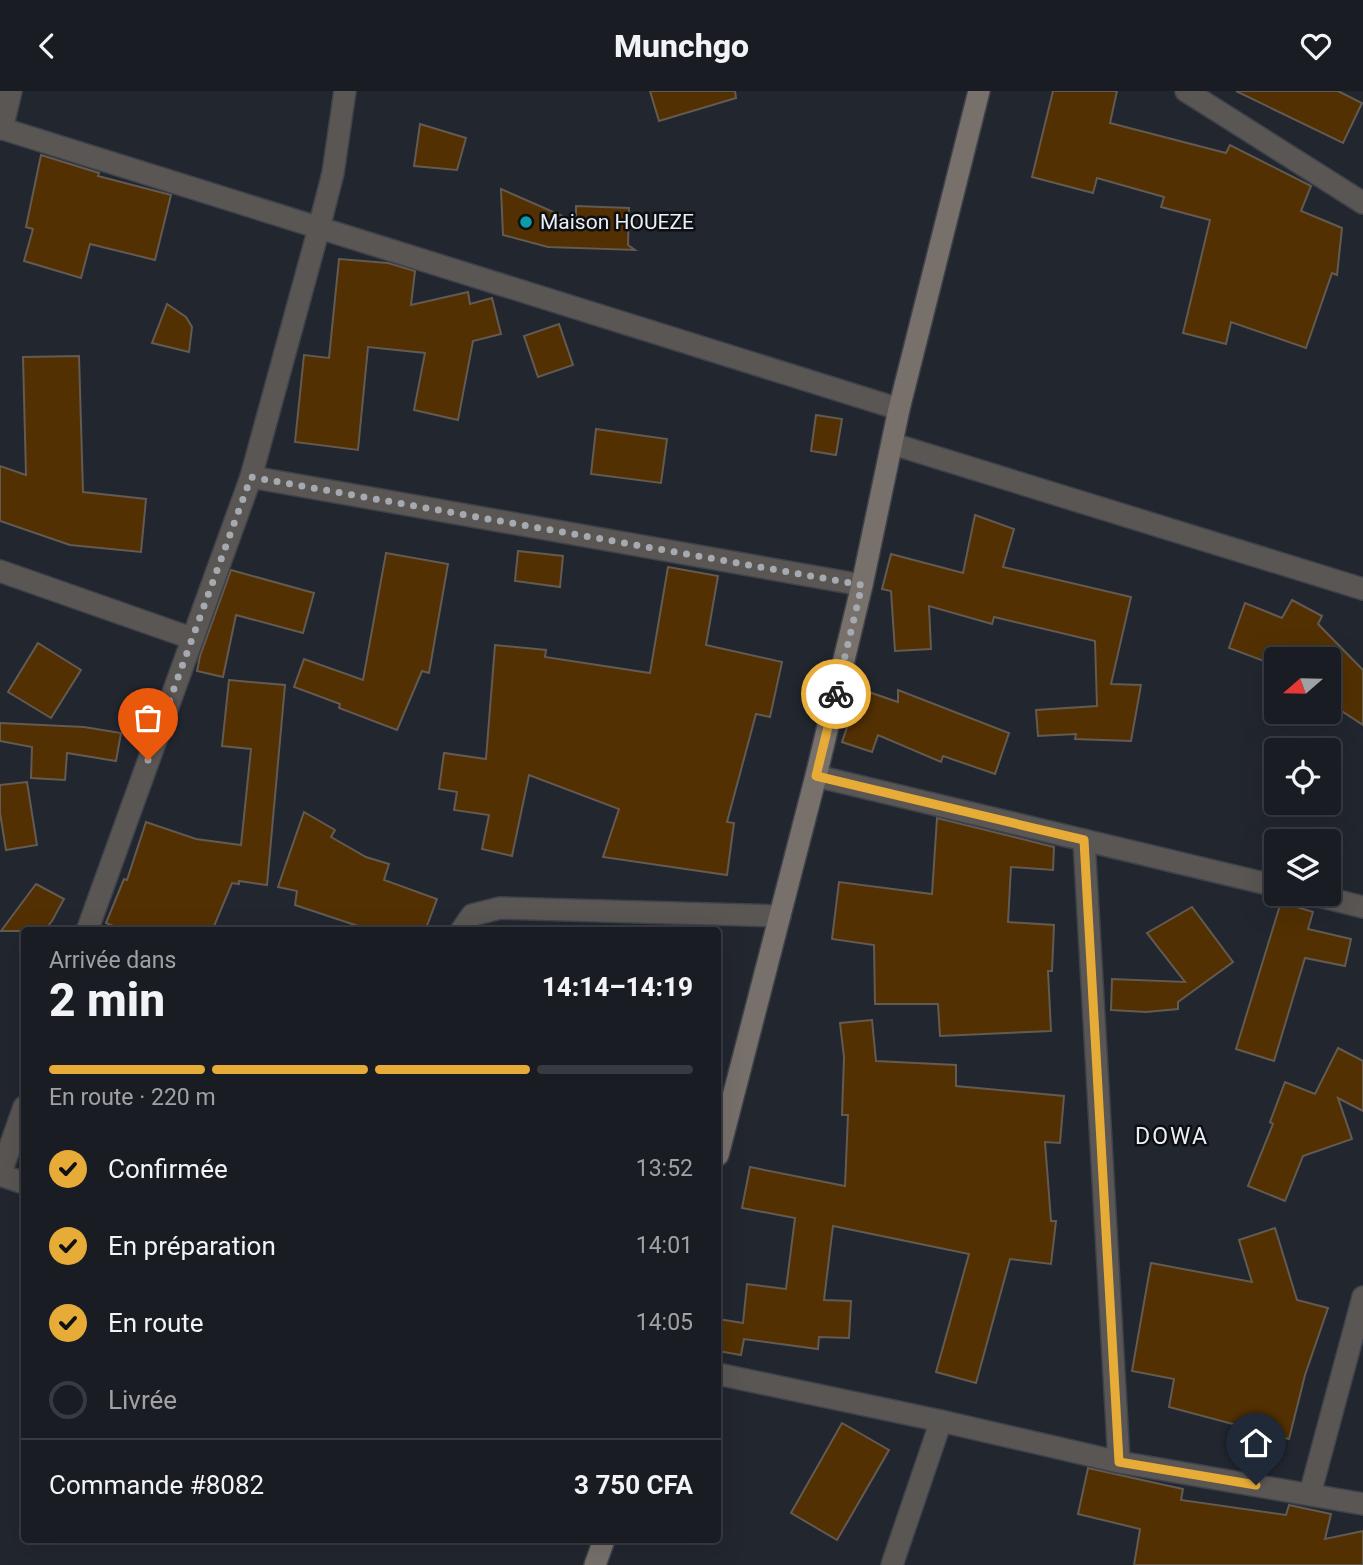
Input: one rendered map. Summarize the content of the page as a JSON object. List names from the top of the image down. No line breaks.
{"districts":["DOWA"],"places":["Maison HOUEZE"],"north":"left","page":{"header":"Munchgo","heading":["2 min","Arrivée dans","14:14–14:19"],"panel":["Commande #8082","3 750 CFA"],"bar":"En route · 220 m","list":[["Confirmée","13:52"],["En préparation","14:01"],["En route","14:05"],"Livrée"]}}
